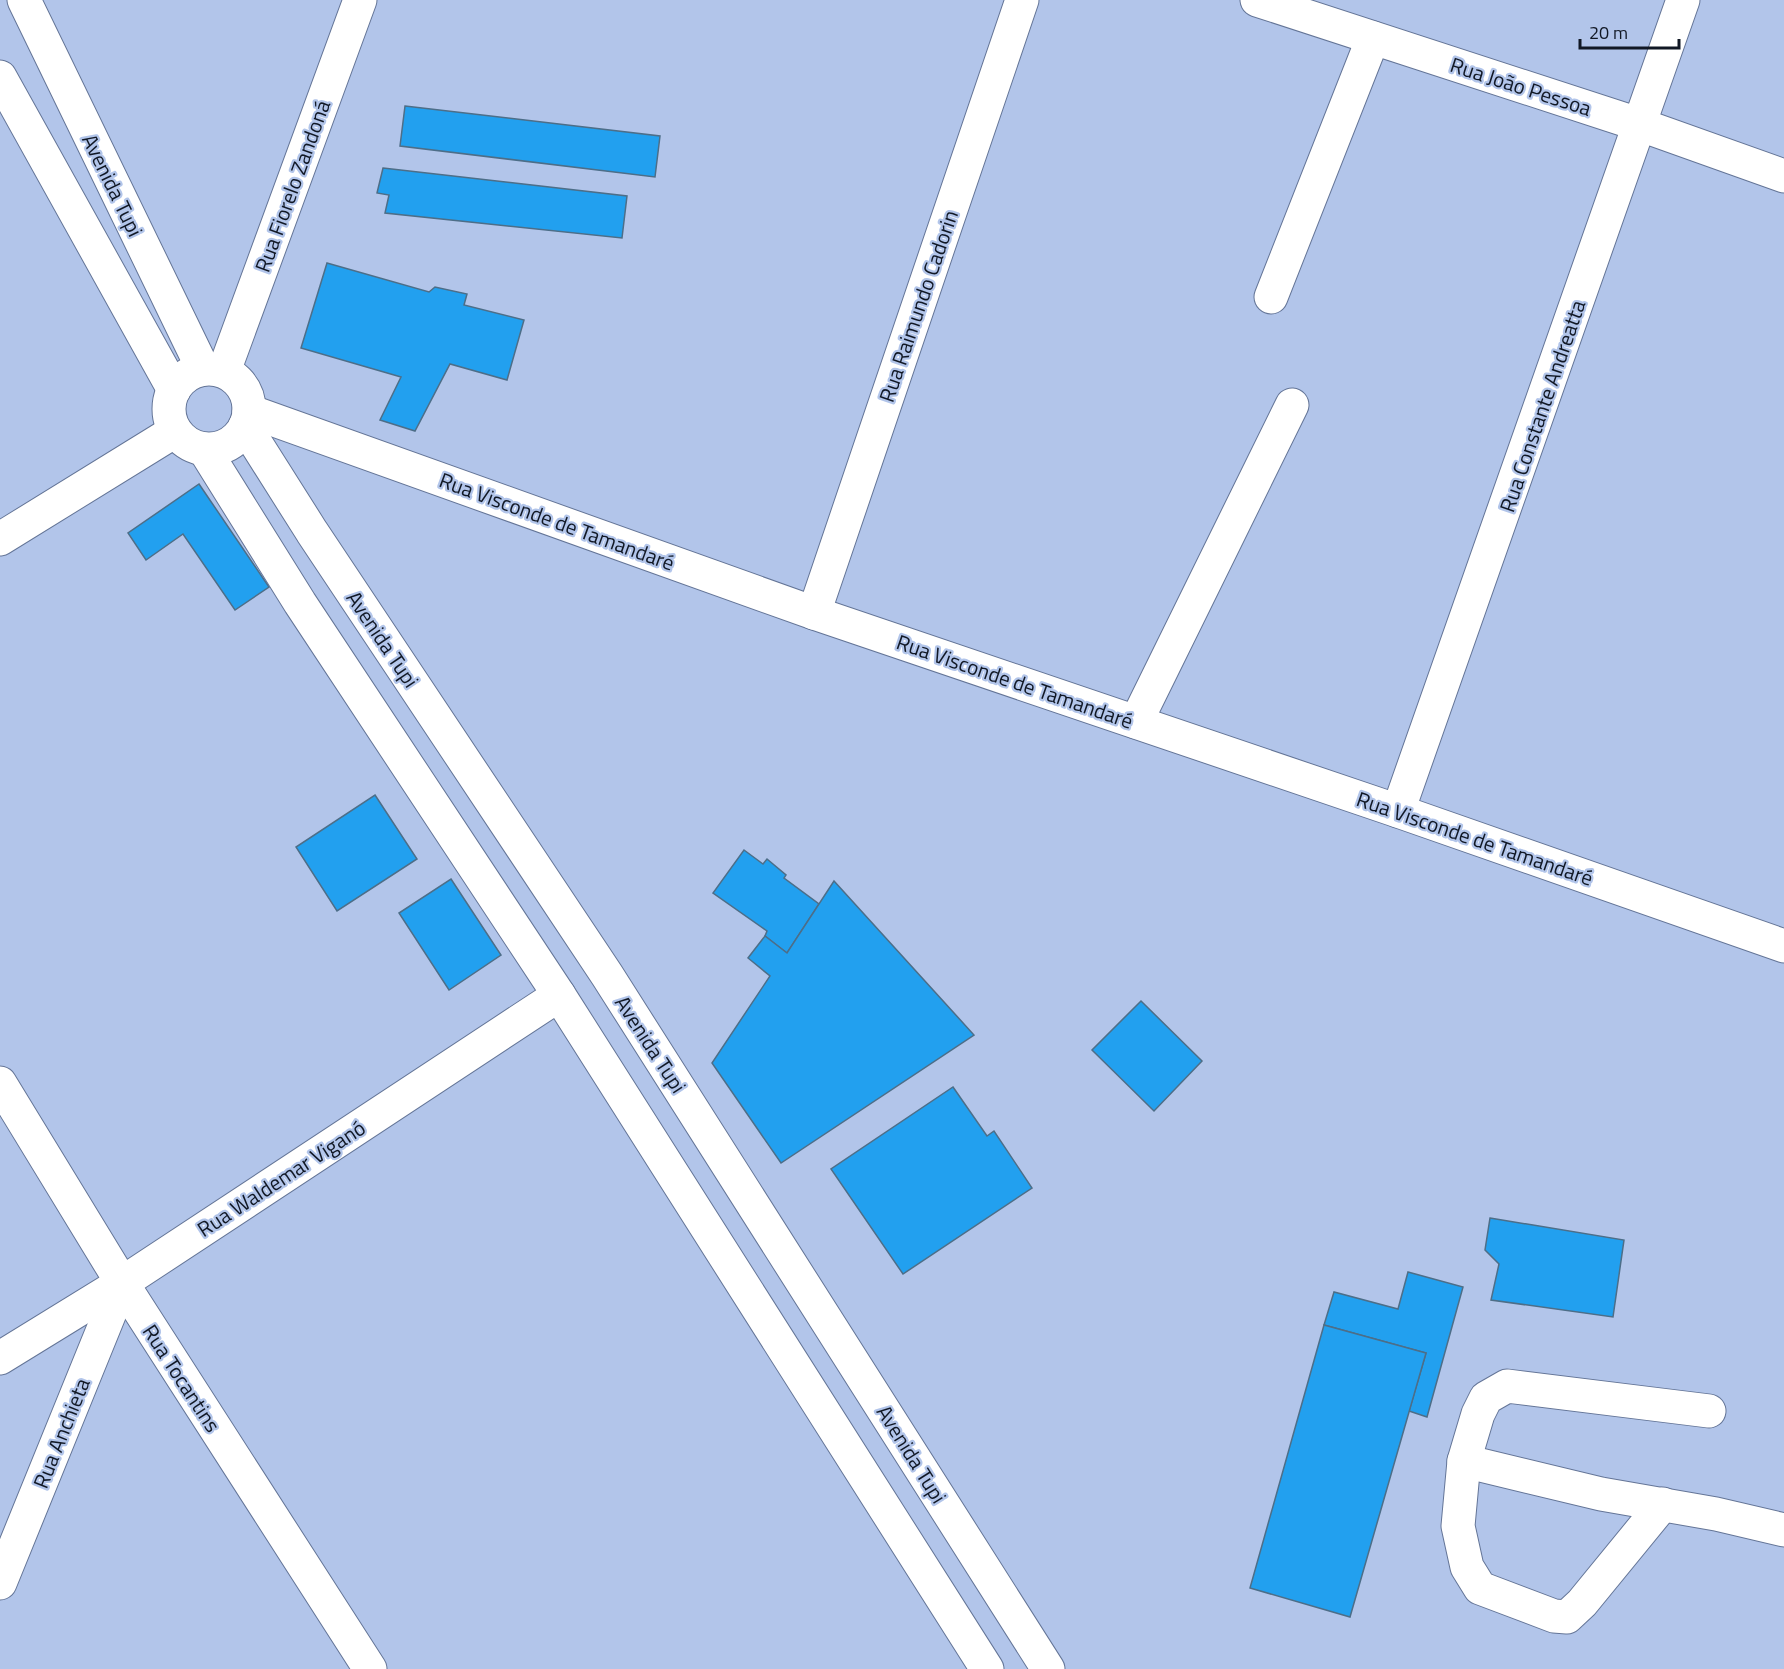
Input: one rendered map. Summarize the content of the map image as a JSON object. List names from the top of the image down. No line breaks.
{"streets":{"street":["Rua João Pessoa","Avenida Tupi","Rua Fiorelo Zandoná","Rua Raimundo Cadorin","Rua Constante Andreatta","Rua Visconde de Tamandaré","Rua Waldemar Viganó","Rua Tocantins","Rua Anchieta"]},"crossings":[["Rua João Pessoa","Rua Constante Andreatta"],["Avenida Tupi","Rua Fiorelo Zandoná"],["Avenida Tupi","Rua Visconde de Tamandaré"],["Rua Fiorelo Zandoná","Rua Visconde de Tamandaré"],["Rua Raimundo Cadorin","Rua Visconde de Tamandaré"],["Rua Constante Andreatta","Rua Visconde de Tamandaré"],["Rua Waldemar Viganó","Rua Tocantins"],["Rua Waldemar Viganó","Rua Anchieta"],["Rua Tocantins","Rua Anchieta"]],"scale_bar":"20 m"}
